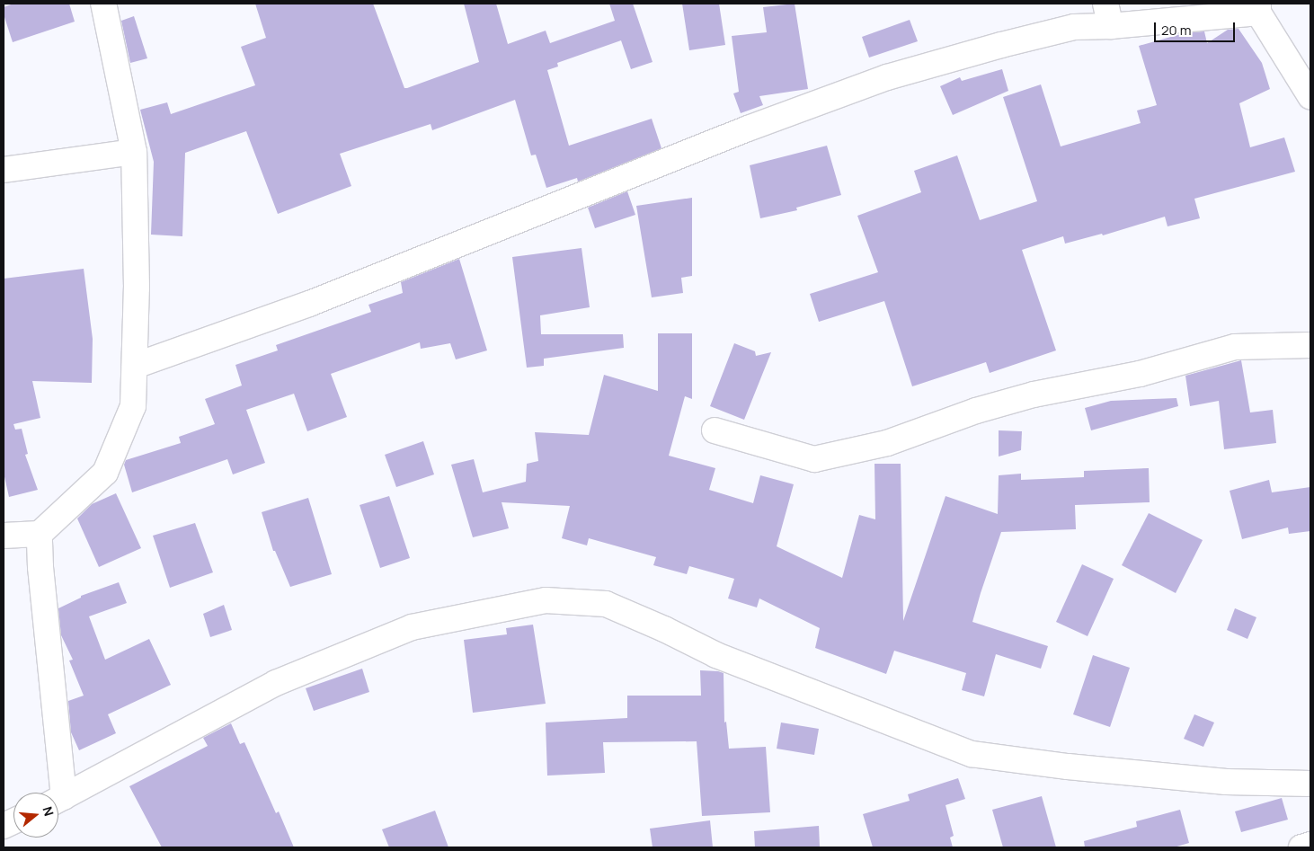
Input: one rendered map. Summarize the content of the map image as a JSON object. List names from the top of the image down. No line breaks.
{"scale_bar":"20 m","north":"right"}
